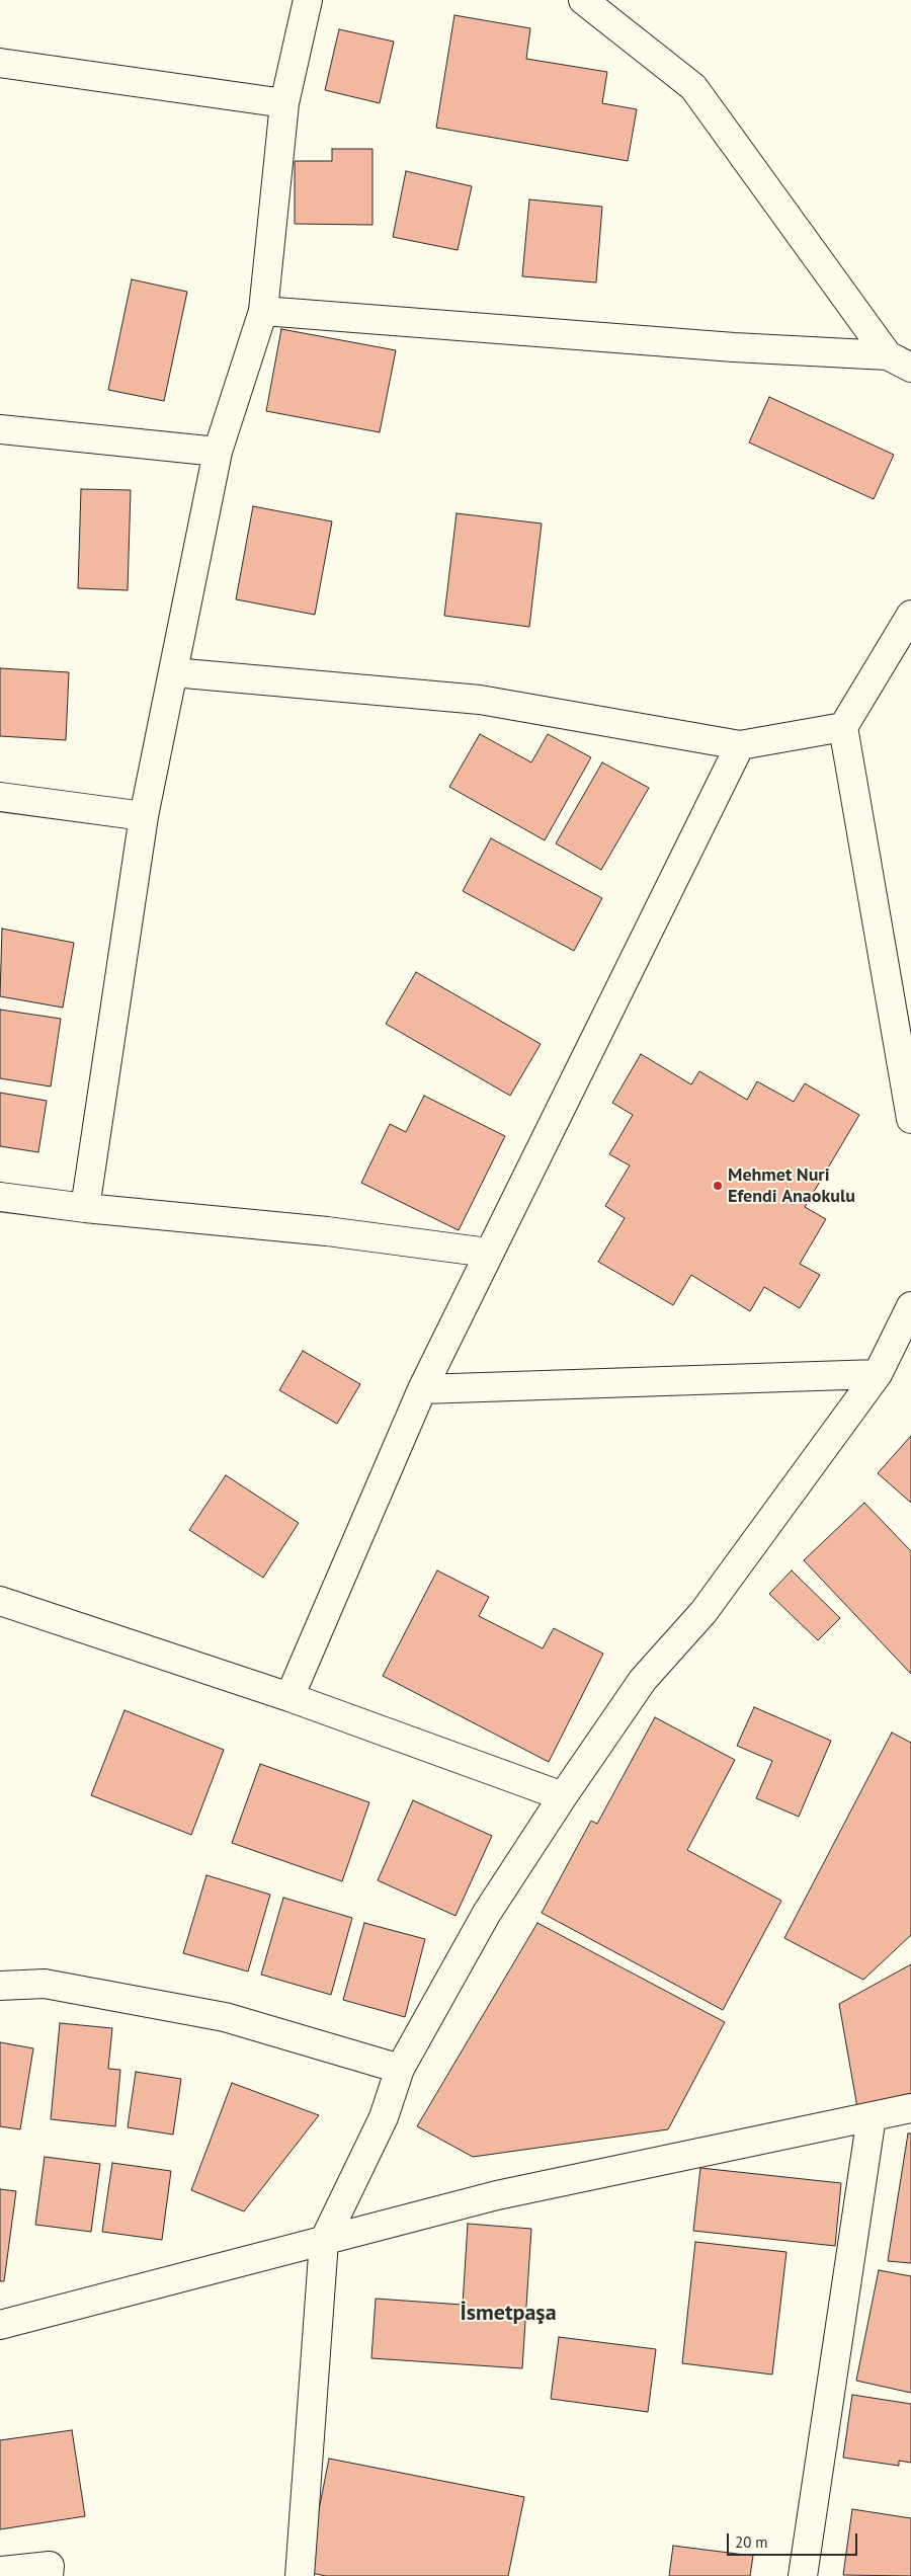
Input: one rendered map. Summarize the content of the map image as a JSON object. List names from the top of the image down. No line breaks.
{"districts":["İsmetpaşa"],"places":["Mehmet Nuri Efendi Anaokulu"],"scale_bar":"20 m"}
